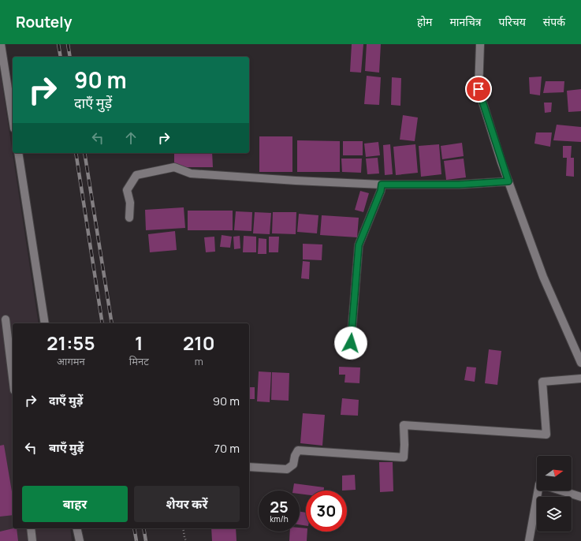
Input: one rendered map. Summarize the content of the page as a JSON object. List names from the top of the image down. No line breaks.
{"north":"right","page":{"header":"Routely","nav":["होम","मानचित्र","परिचय","संपर्क"],"turn":["90 m","दाएँ मुड़ें"],"eta":["21:55","आगमन","1","मिनट","210","m"],"list":[{"name":"दाएँ मुड़ें","value":"90 m"},{"name":"बाएँ मुड़ें","value":"70 m"}],"buttons":["बाहर","शेयर करें"],"speed":"25 km/h","limit":"30"}}
